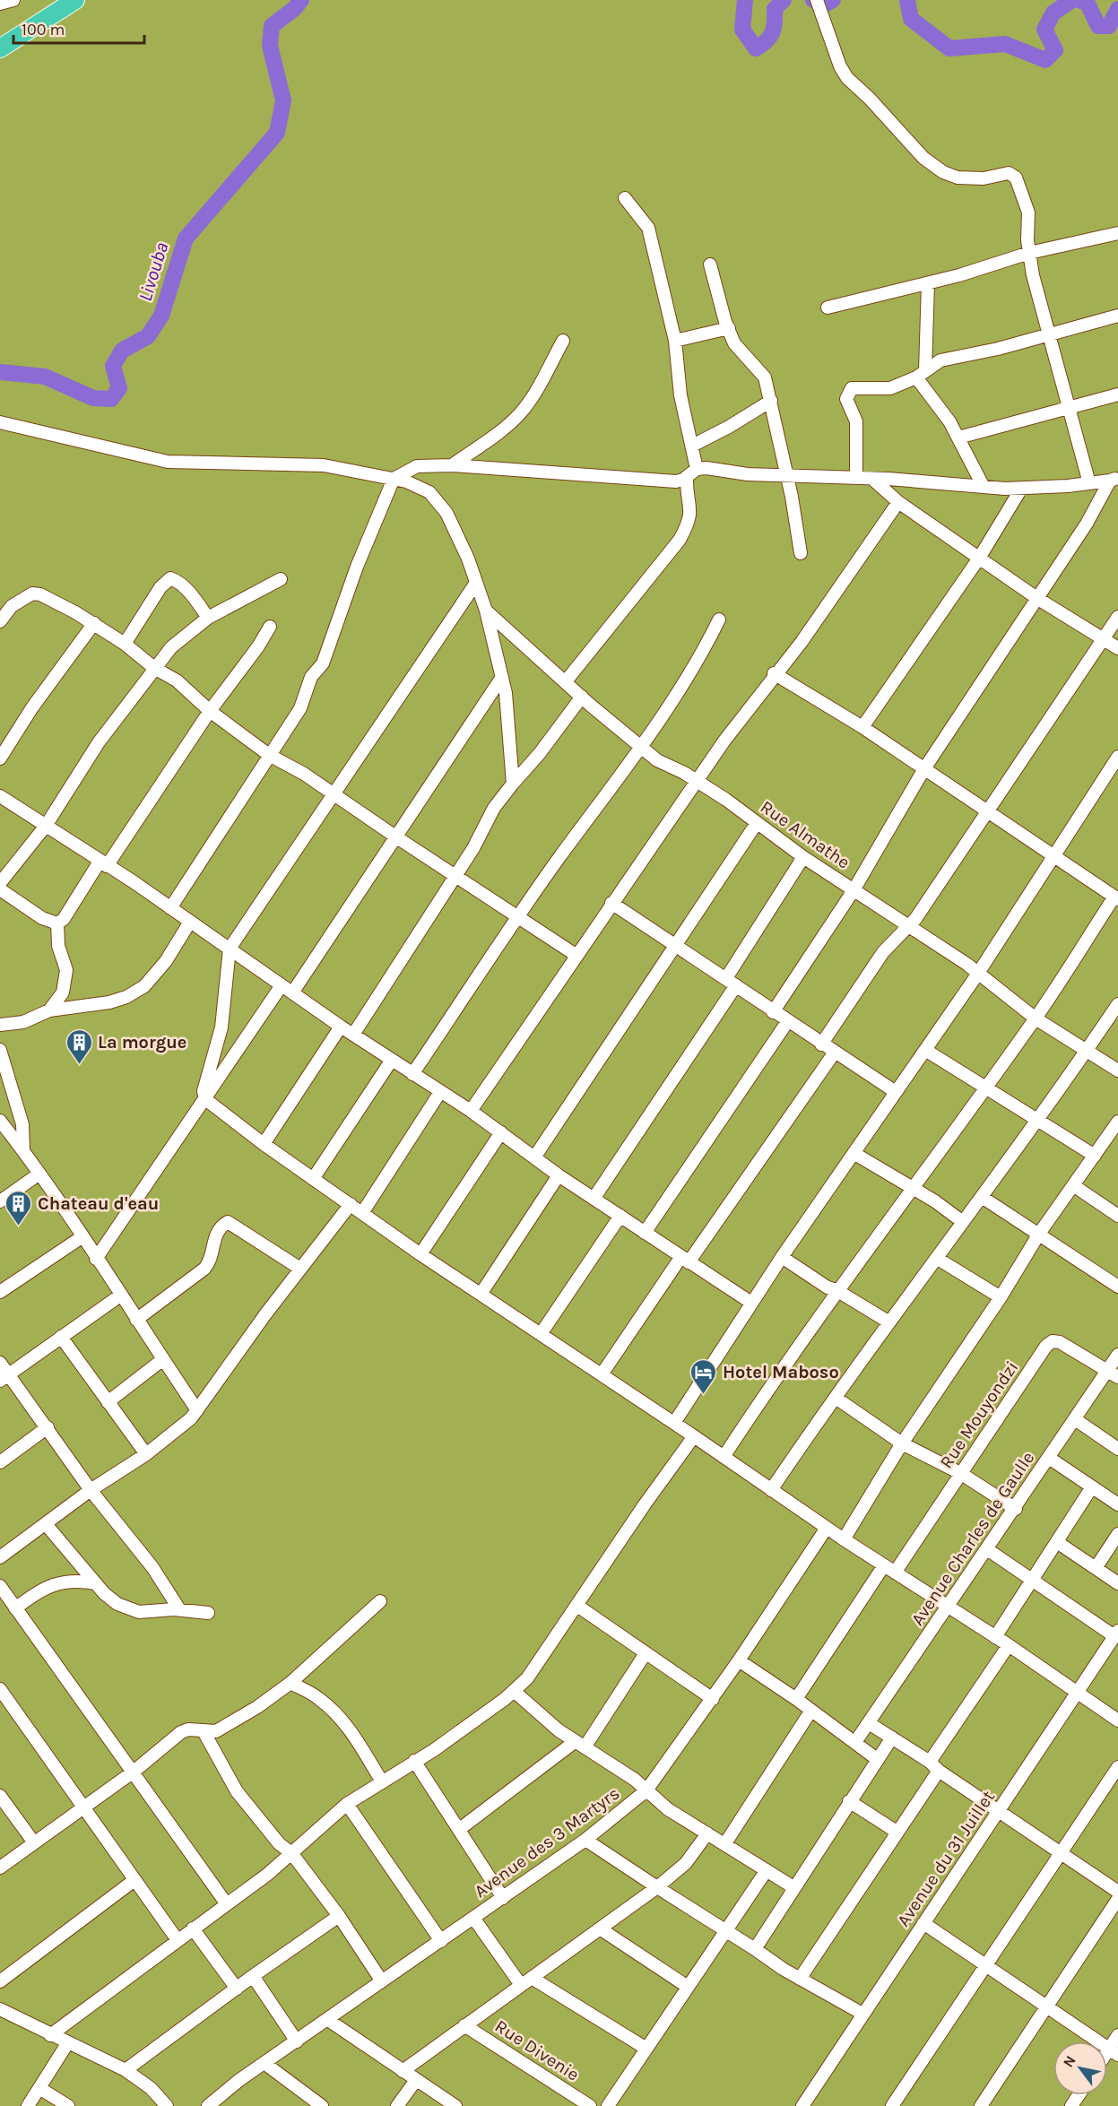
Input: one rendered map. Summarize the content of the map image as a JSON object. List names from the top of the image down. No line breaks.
{"streets":{"street":["Rue Almathe","Rue Mouyondzi","Avenue Charles de Gaulle","Avenue des 3 Martyrs","Avenue du 31 Juillet","Rue Divenie"]},"crossings":[["Rue Mouyondzi","Avenue Charles de Gaulle"]],"water":["Livouba"],"places":{"building":["La morgue","Chateau d'eau"],"hotel":["Hotel Maboso"]},"scale_bar":"100 m","north":"top left"}
